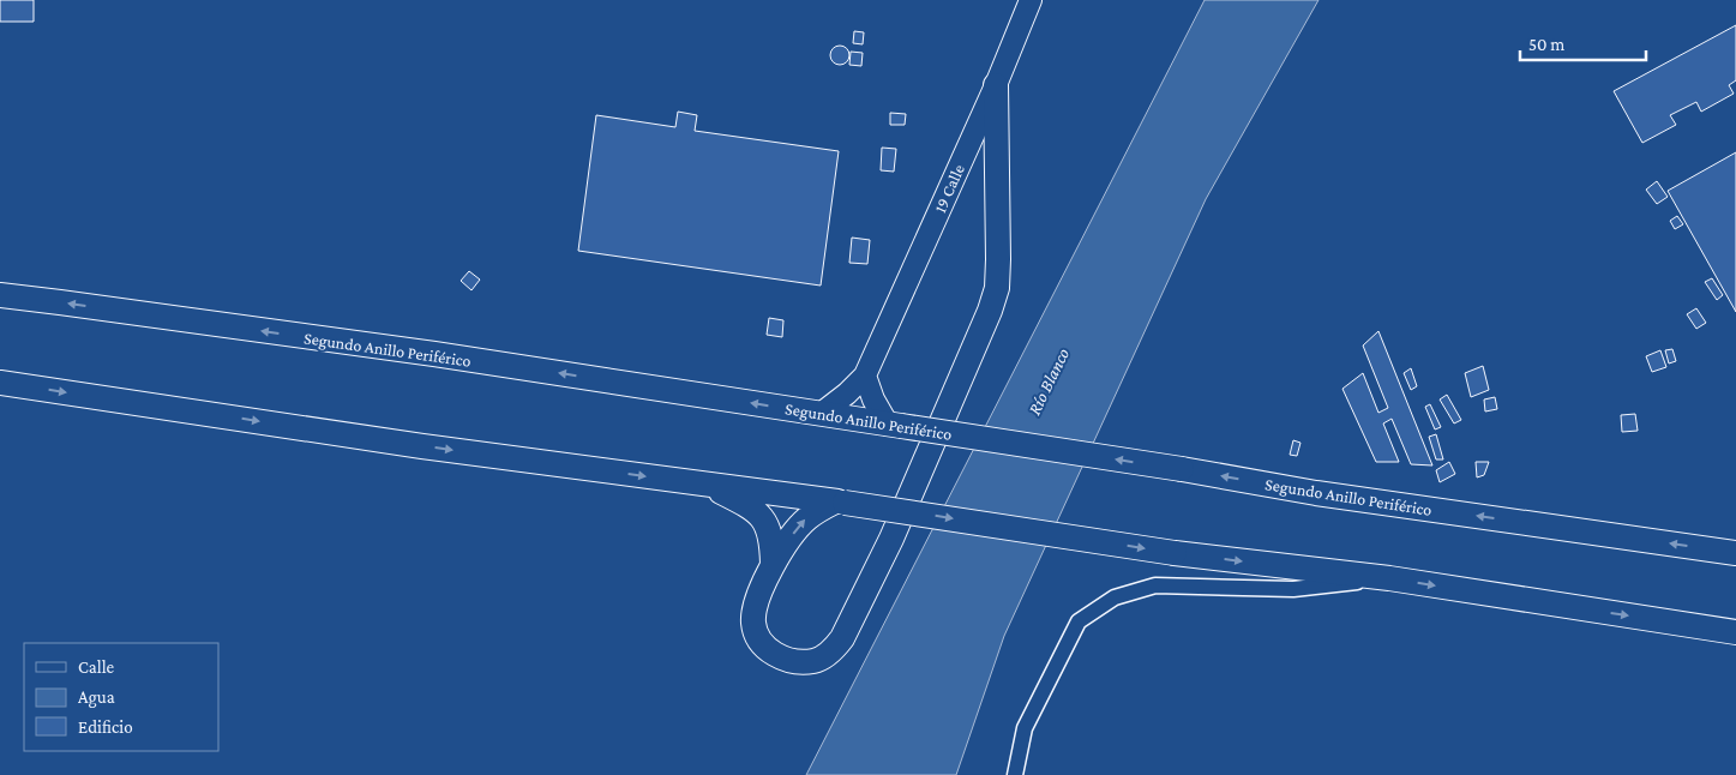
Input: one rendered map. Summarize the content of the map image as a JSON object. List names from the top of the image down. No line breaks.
{"streets":{"main road":["19 Calle","Segundo Anillo Periférico"]},"crossings":[["19 Calle","Segundo Anillo Periférico"]],"water":["Río Blanco"],"legend":["Calle","Agua","Edificio"],"scale_bar":"50 m"}
